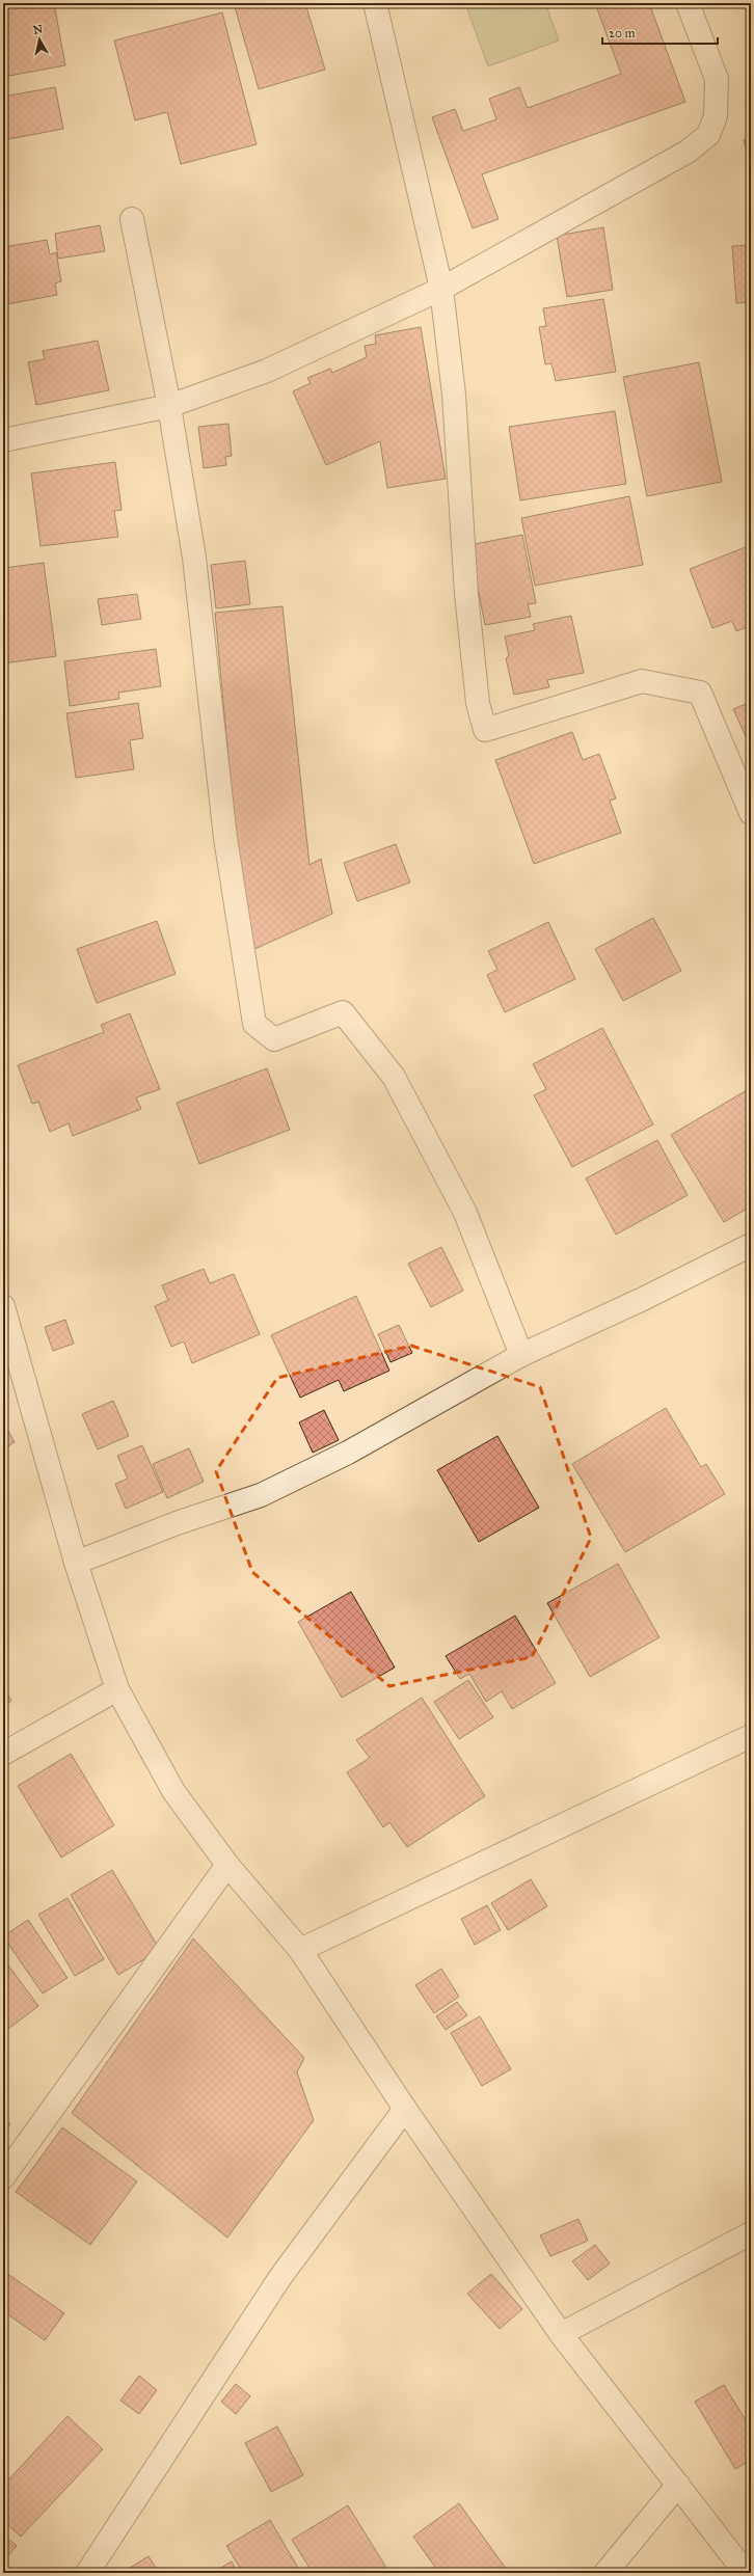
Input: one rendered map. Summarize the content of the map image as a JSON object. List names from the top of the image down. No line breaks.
{"scale_bar":"20 m","north":"top"}
